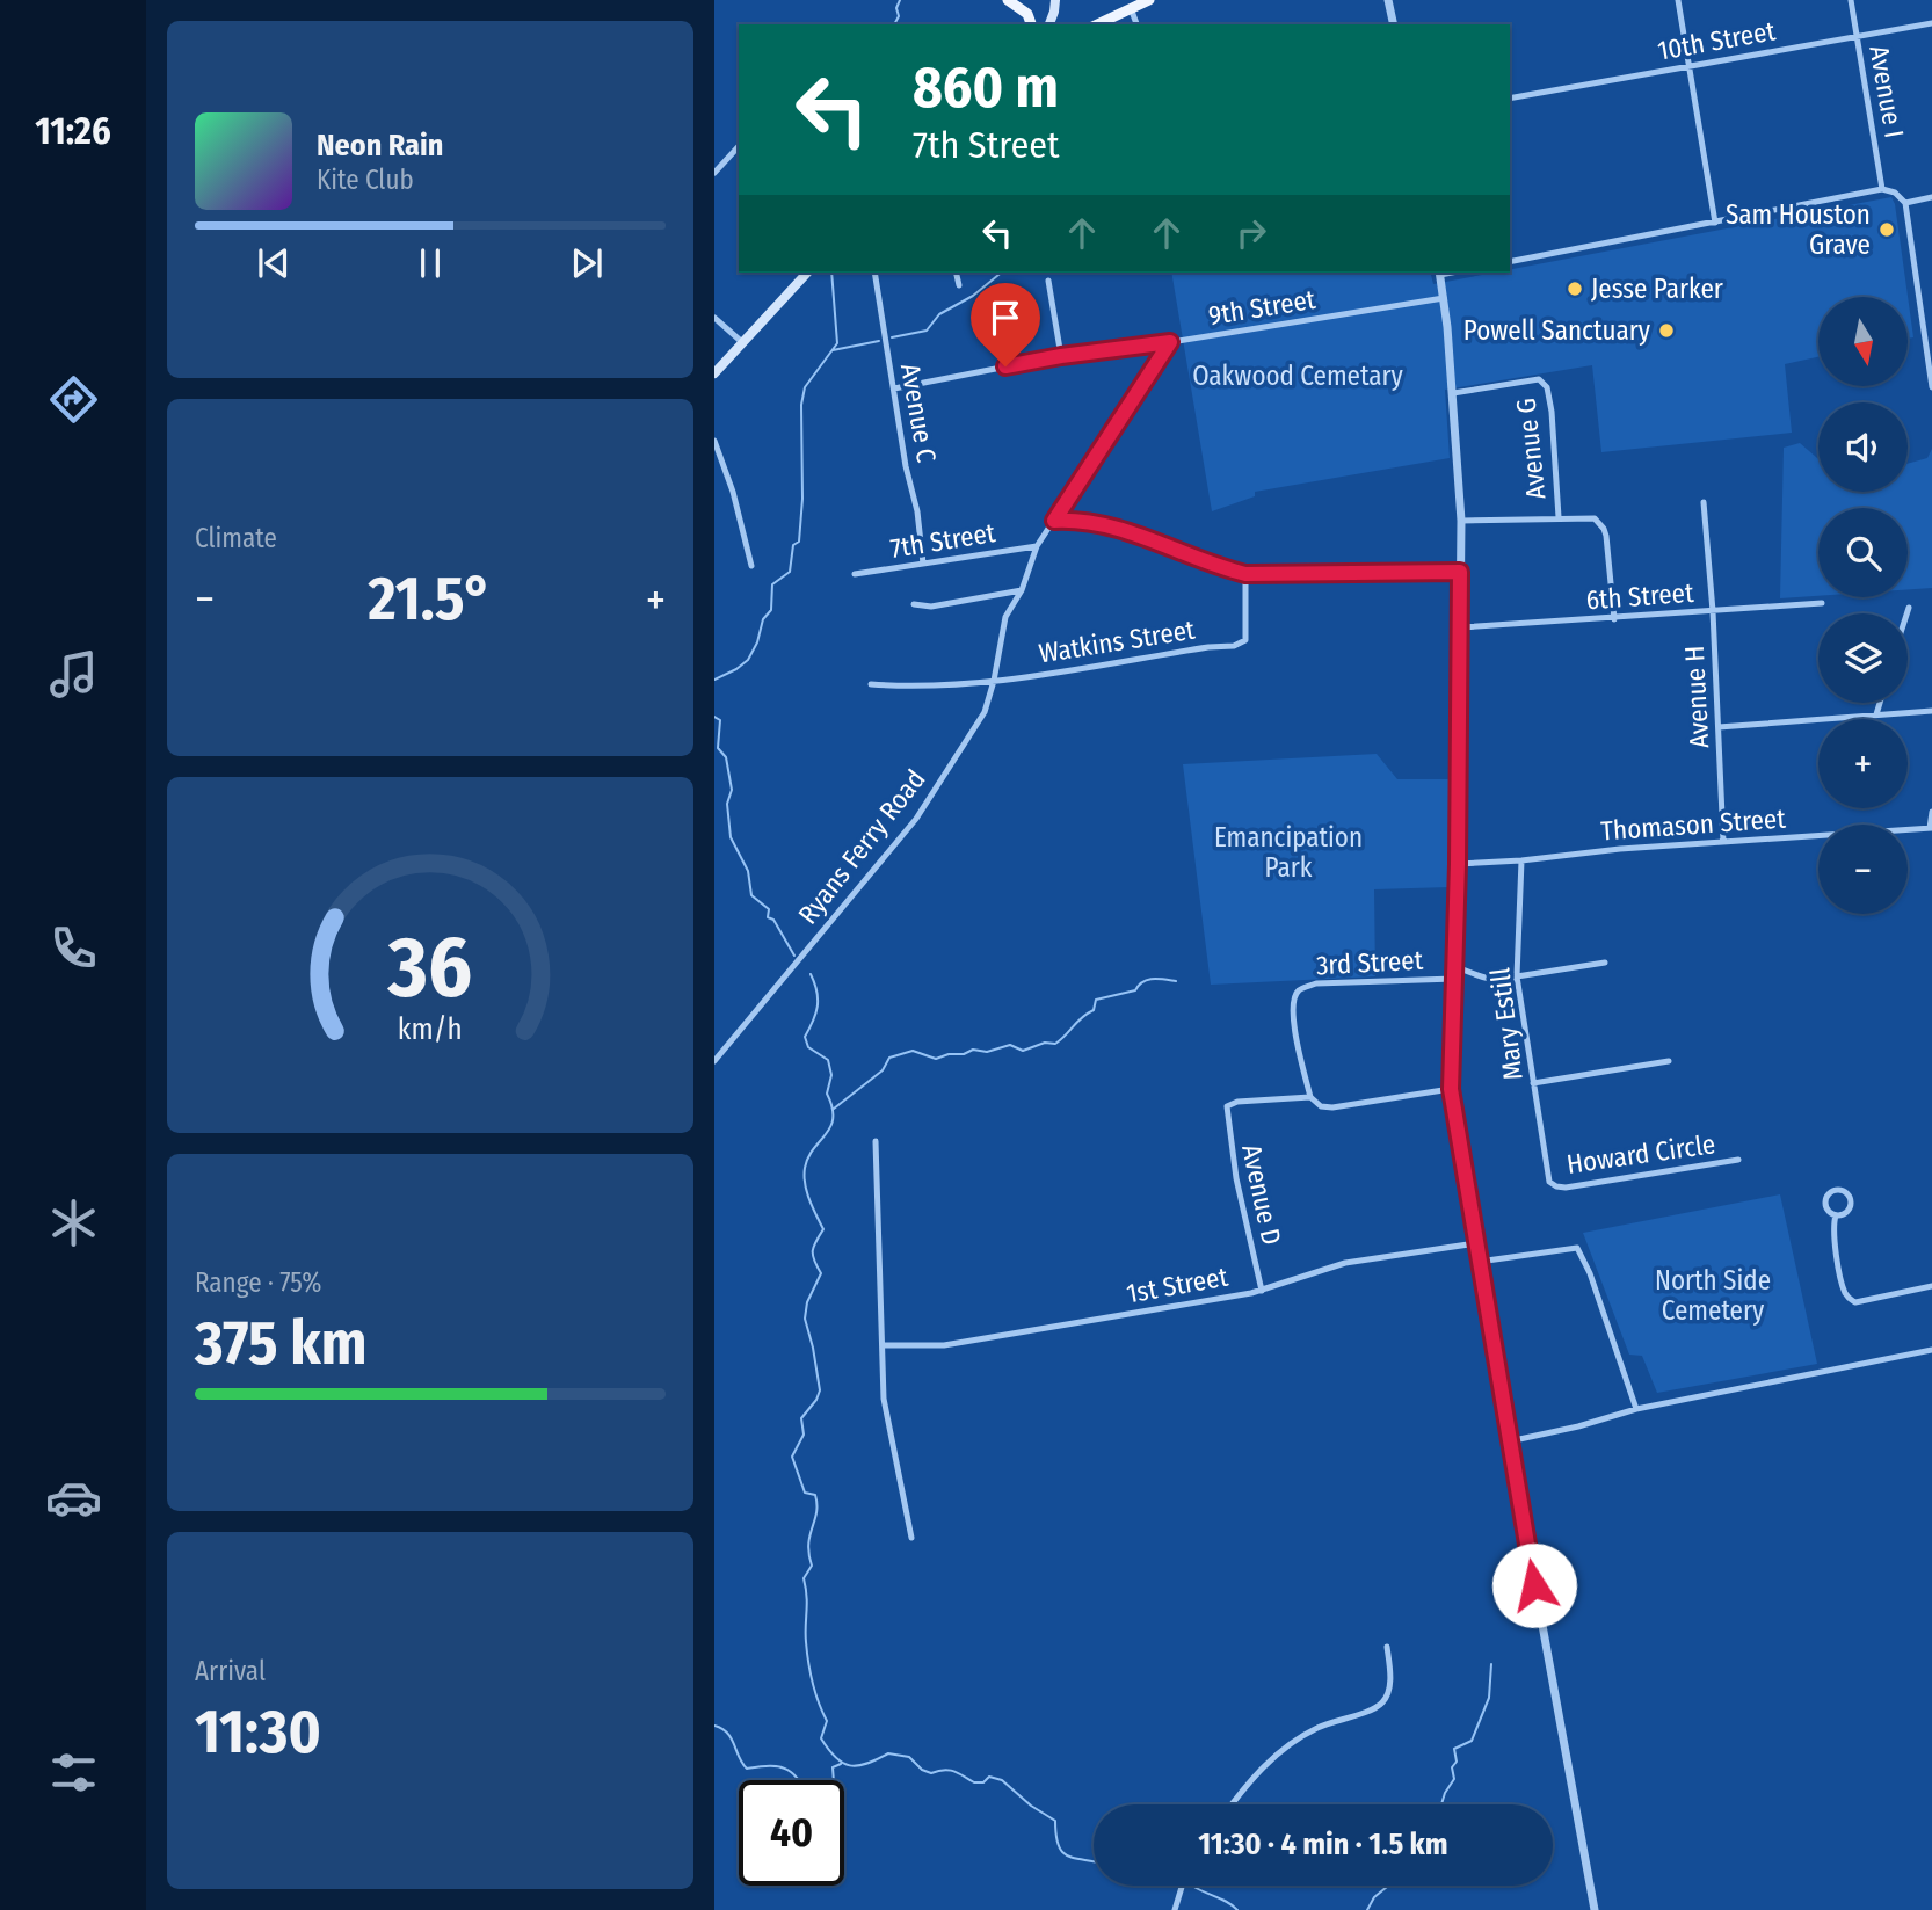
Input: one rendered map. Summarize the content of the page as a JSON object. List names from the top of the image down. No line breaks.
{"streets":{"street":["10th Street","Avenue I","9th Street","Avenue C","Avenue G","7th Street","6th Street","Watkins Street","Avenue H","Thomason Street","Ryans Ferry Road","3rd Street","Mary Estill","Howard Circle","Avenue D","1st Street"]},"crossings":[["10th Street","Avenue I"],["9th Street","Avenue C"],["9th Street","Ryans Ferry Road"],["Avenue C","7th Street"],["7th Street","Ryans Ferry Road"],["6th Street","Avenue H"],["Watkins Street","Ryans Ferry Road"],["Avenue H","Thomason Street"],["Thomason Street","Mary Estill"],["3rd Street","Avenue D"],["Mary Estill","Howard Circle"],["Avenue D","1st Street"]],"parks":["Oakwood Cemetary","Emancipation Park","North Side Cemetery"],"places":["Sam Houston Grave","Jesse Parker","Powell Sanctuary"],"north":"bottom","page":{"tabs":"11:26","turn":["860 m","7th Street"],"song":["Neon Rain","Kite Club"],"map_buttons":["+","−"],"tile":["Climate",["Range · 75%","375 km"],["Arrival","11:30"]],"heat":["−","21.5°","+"],"limit":"40","trip":"11:30 · 4 min · 1.5 km","gauge":["36","km/h"]}}
